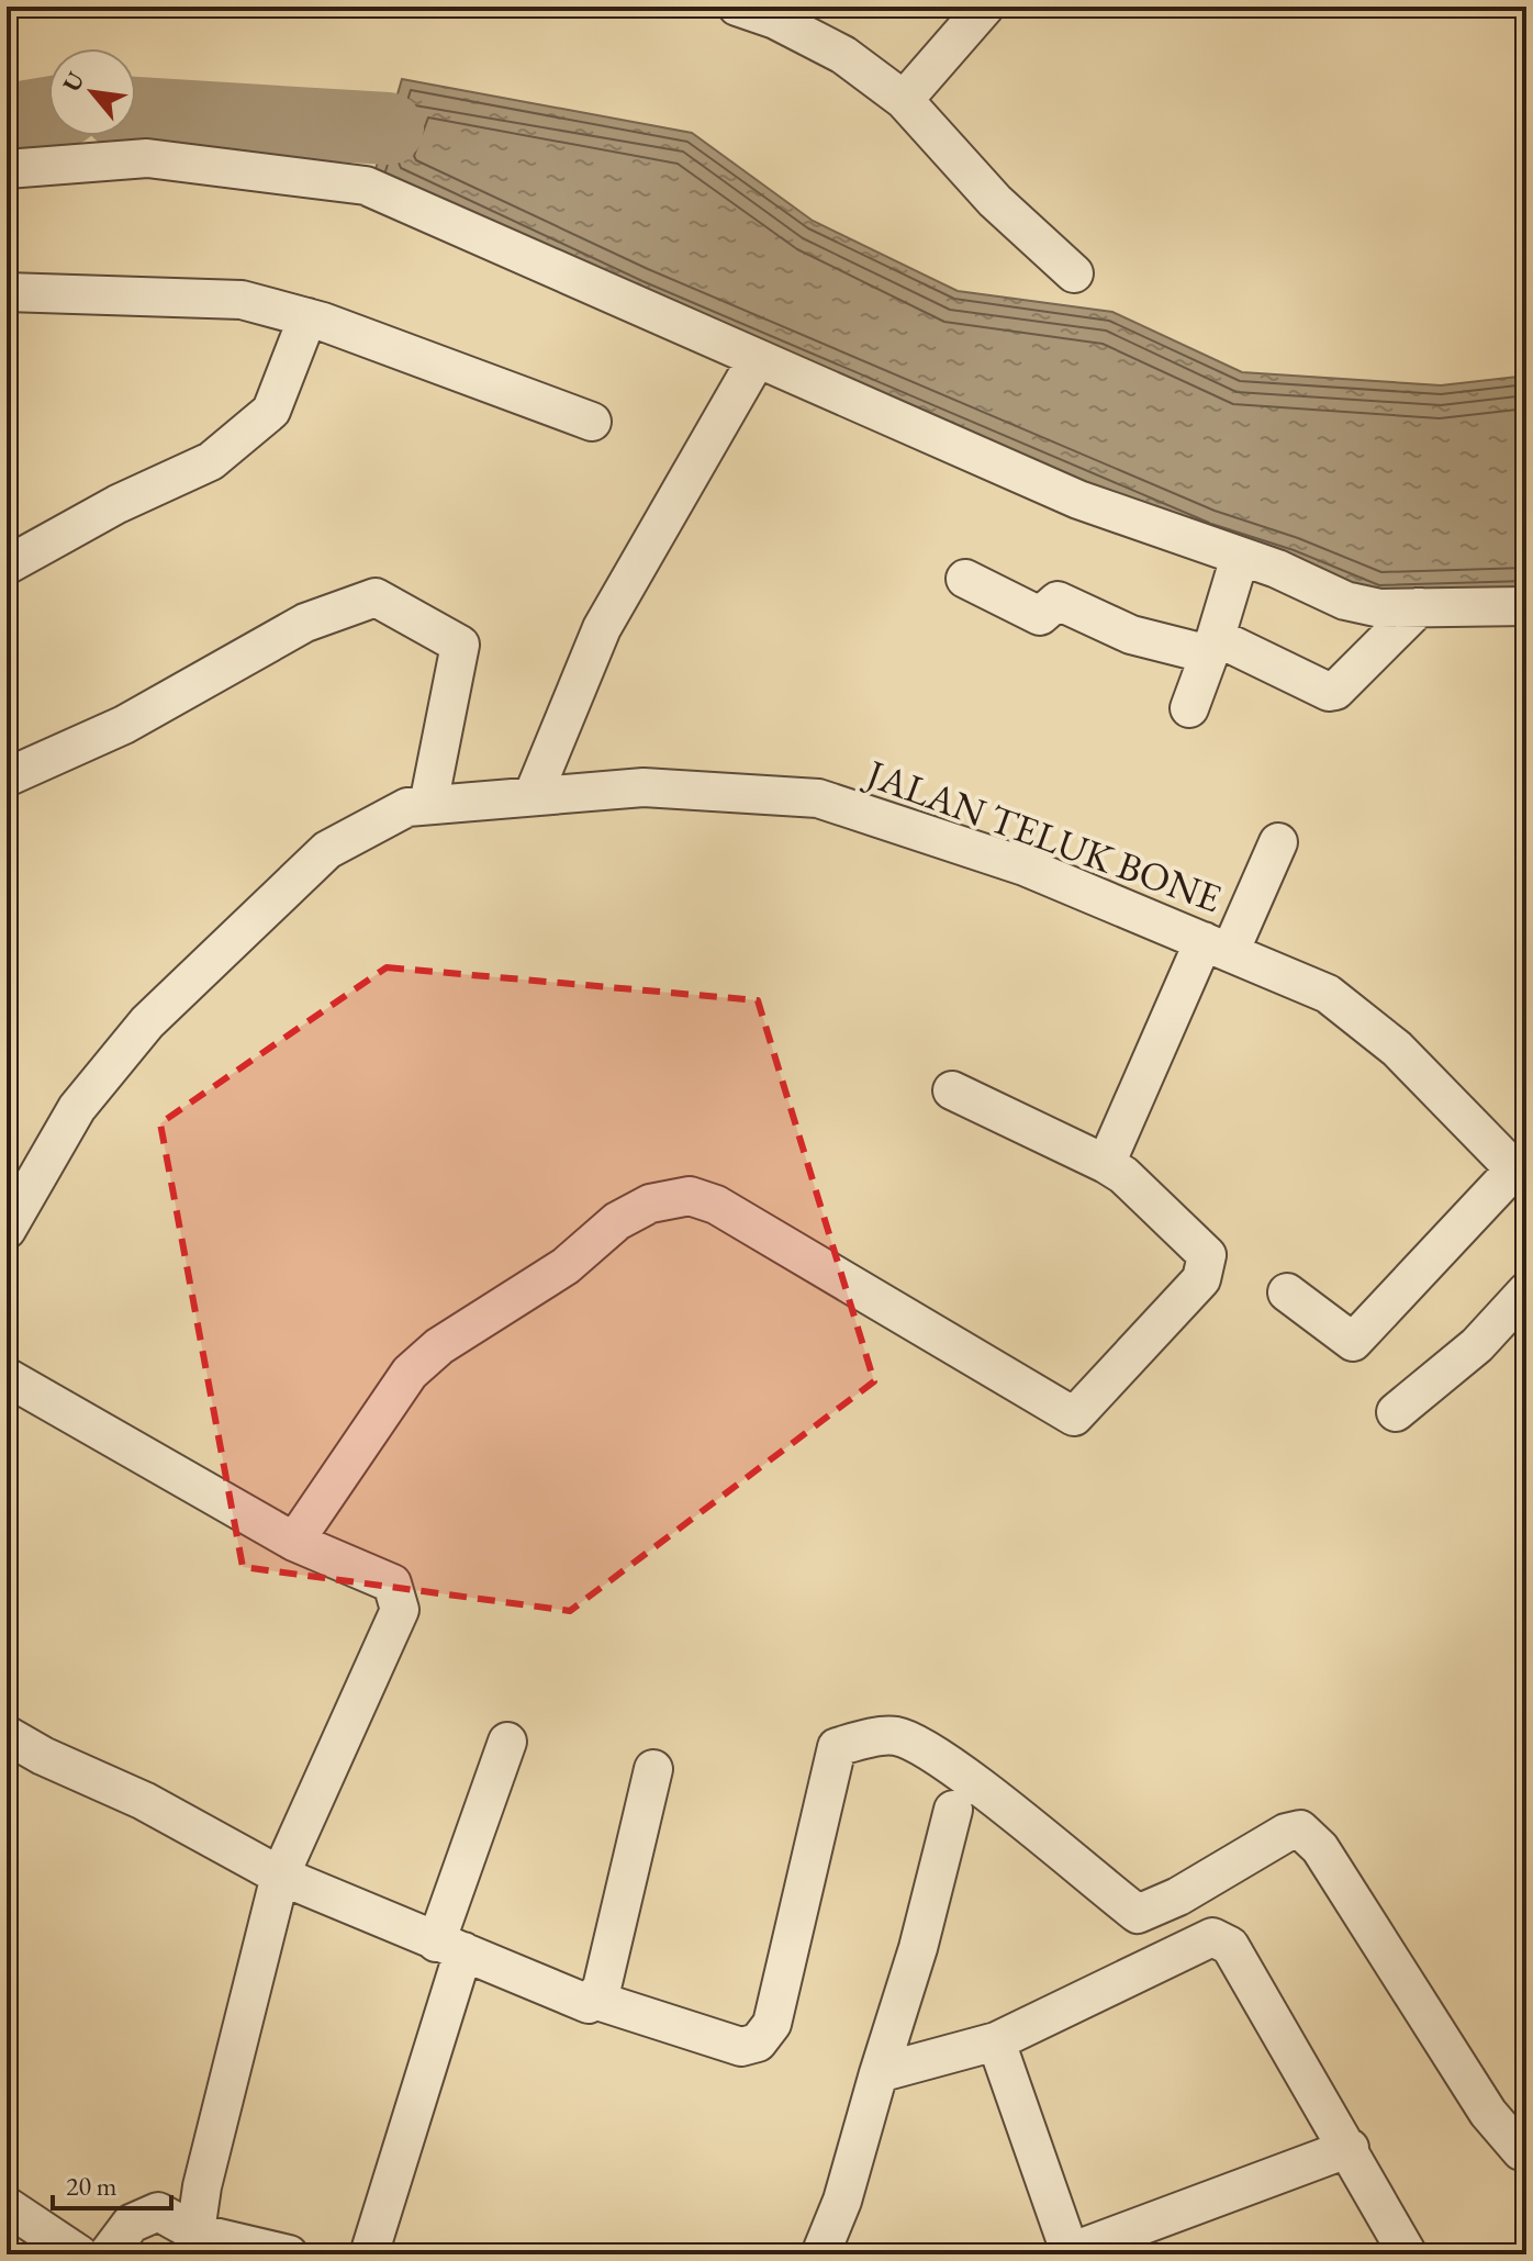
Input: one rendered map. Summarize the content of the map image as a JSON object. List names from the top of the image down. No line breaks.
{"streets":{"street":["JALAN TELUK BONE"]},"scale_bar":"20 m","north":"top left"}
